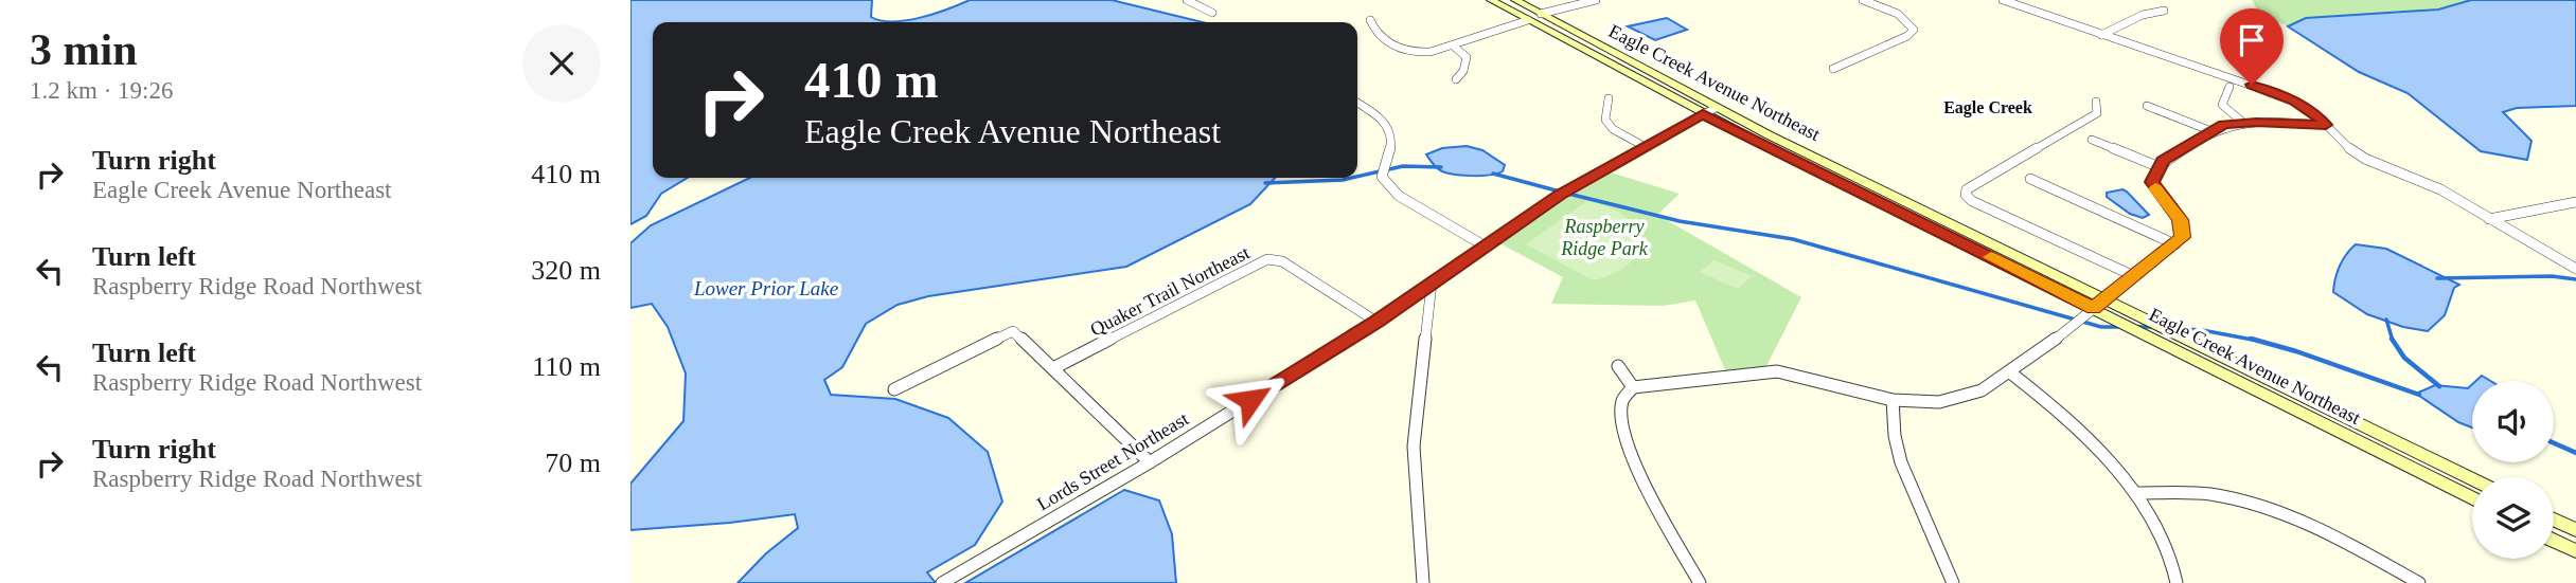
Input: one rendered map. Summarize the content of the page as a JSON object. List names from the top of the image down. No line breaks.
{"streets":{"main road":["Eagle Creek Avenue Northeast"],"street":["Quaker Trail Northeast","Lords Street Northeast"]},"crossings":[["Eagle Creek Avenue Northeast","Lords Street Northeast"],["Quaker Trail Northeast","Lords Street Northeast"]],"districts":["Eagle Creek"],"water":["Lower Prior Lake"],"parks":["Raspberry Ridge Park"],"page":{"heading":["3 min","1.2 km · 19:26"],"turn":["410 m","Eagle Creek Avenue Northeast"],"list":[{"name":"Turn right","note":"Eagle Creek Avenue Northeast","value":"410 m"},{"name":"Turn left","note":"Raspberry Ridge Road Northwest","value":"320 m"},{"name":"Turn left","note":"Raspberry Ridge Road Northwest","value":"110 m"},{"name":"Turn right","note":"Raspberry Ridge Road Northwest","value":"70 m"}]}}
